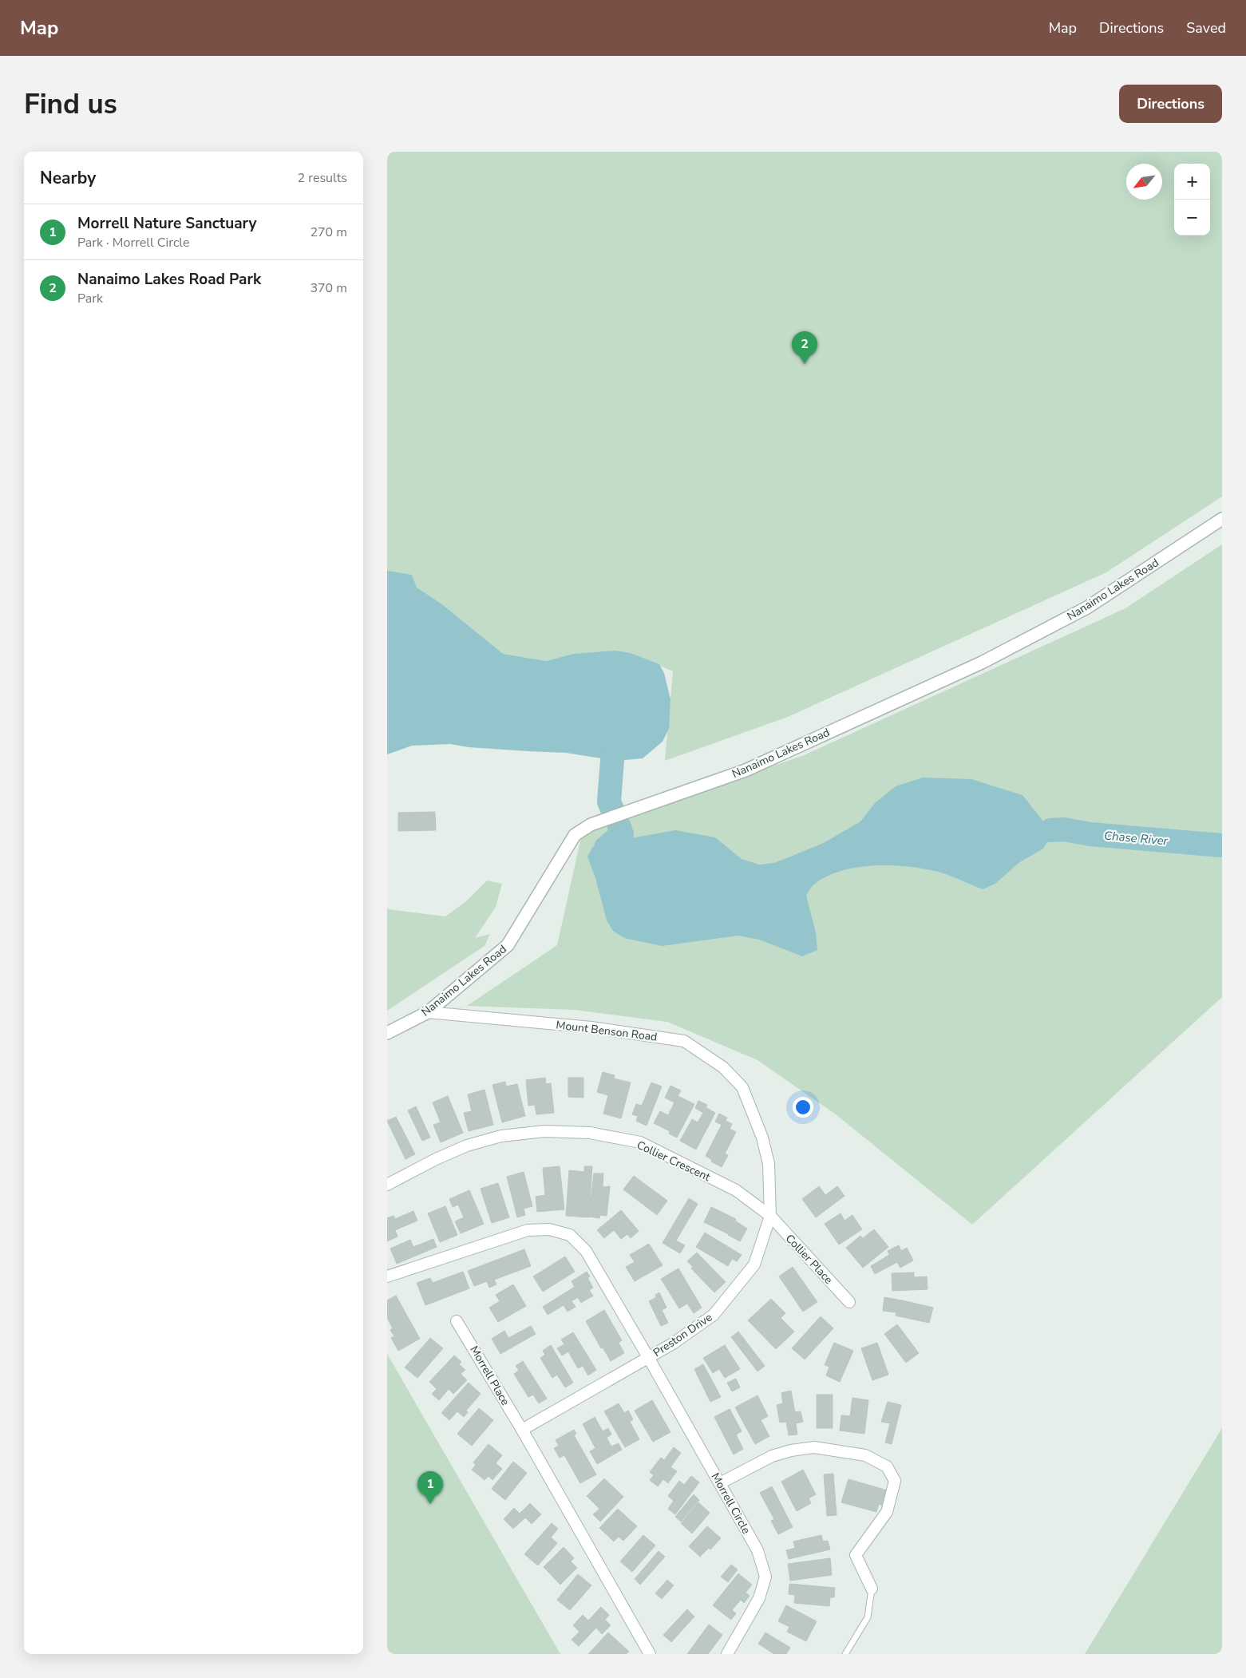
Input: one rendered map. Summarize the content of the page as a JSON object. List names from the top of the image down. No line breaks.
{"streets":{"street":["Nanaimo Lakes Road","Mount Benson Road","Collier Crescent","Collier Place","Preston Drive","Morrell Place","Morrell Circle"]},"crossings":[["Nanaimo Lakes Road","Mount Benson Road"],["Mount Benson Road","Preston Drive"],["Collier Crescent","Collier Place"],["Collier Crescent","Preston Drive"],["Collier Place","Preston Drive"],["Preston Drive","Morrell Place"],["Preston Drive","Morrell Circle"]],"water":["Chase River"],"north":"bottom left","page":{"header":"Map","nav":["Map","Directions","Saved"],"buttons":"Directions","title":"Find us","heading":["Nearby","2 results"],"map_buttons":["+","−"],"list":[{"mark":"1","name":"Morrell Nature Sanctuary","note":"Park · Morrell Circle","value":"270 m"},{"mark":"2","name":"Nanaimo Lakes Road Park","note":"Park","value":"370 m"}],"pins":["2","1"]}}
